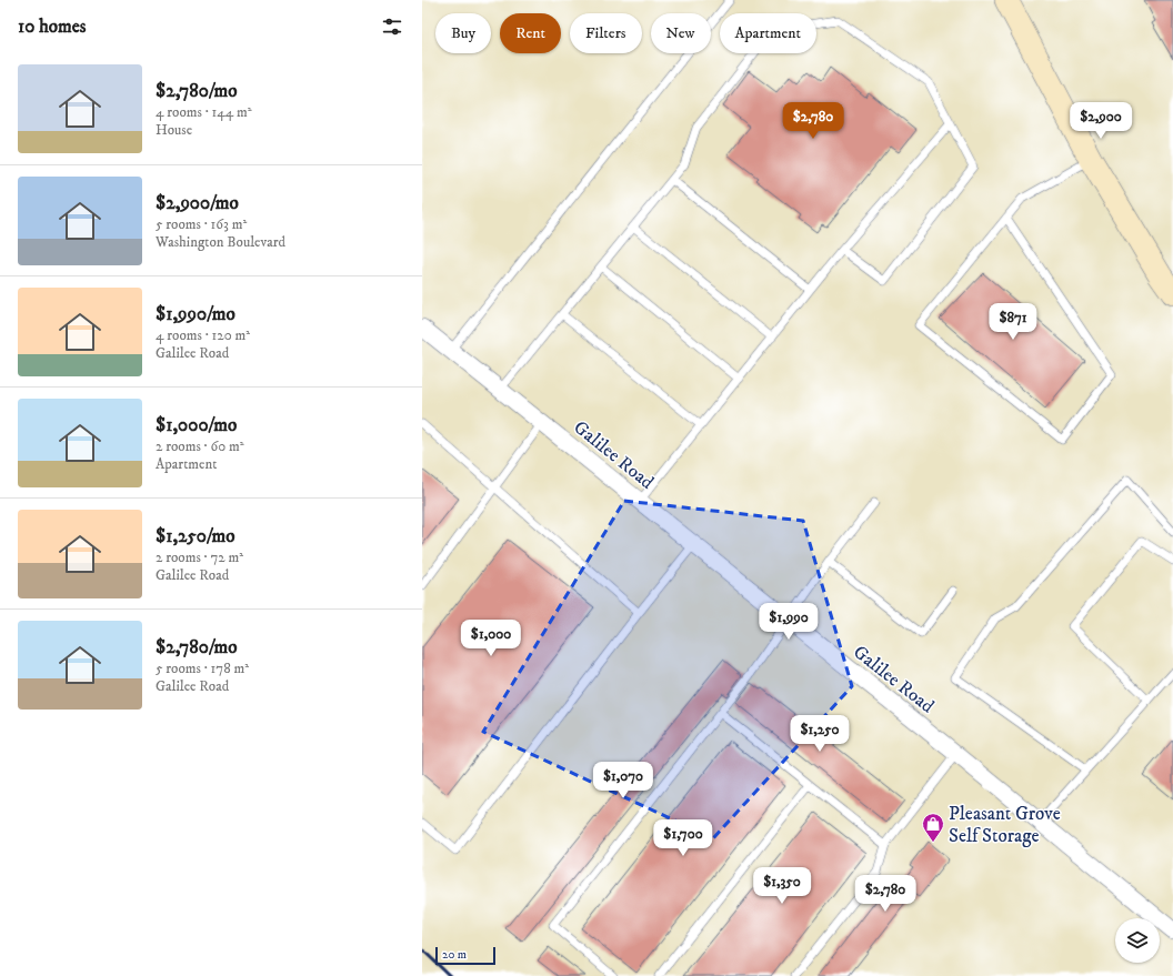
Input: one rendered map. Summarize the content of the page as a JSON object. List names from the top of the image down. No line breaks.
{"streets":{"street":["Galilee Road"]},"places":{"shop":["Pleasant Grove Self Storage"]},"scale_bar":"20 m","page":{"heading":"10 homes","chip":["Buy","Rent","Filters","New","Apartment"],"list":[{"name":"$2,780/mo","note":"4 rooms · 144 m² · House"},{"name":"$2,900/mo","note":"5 rooms · 163 m² · Washington Boulevard"},{"name":"$1,990/mo","note":"4 rooms · 120 m² · Galilee Road"},{"name":"$1,000/mo","note":"2 rooms · 60 m² · Apartment"},{"name":"$1,250/mo","note":"2 rooms · 72 m² · Galilee Road"},{"name":"$2,780/mo","note":"5 rooms · 178 m² · Galilee Road"}],"price":["$2,780","$2,900","$871","$1,990","$1,000","$1,250","$1,070","$1,700","$1,350","$2,780"],"scale":"20 m"}}
